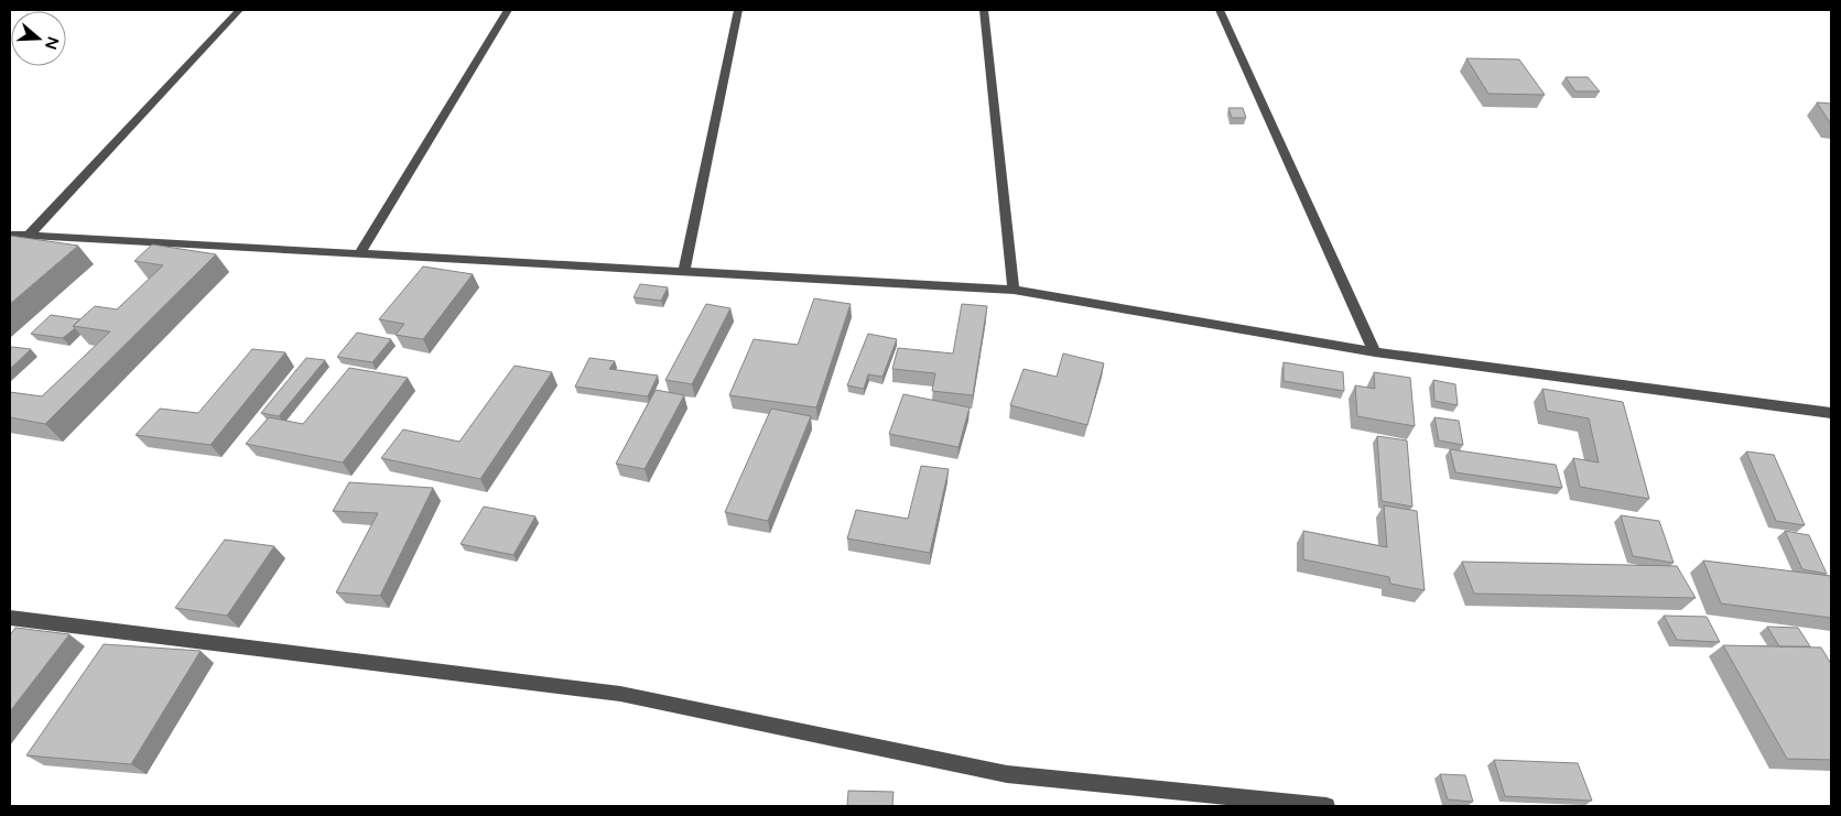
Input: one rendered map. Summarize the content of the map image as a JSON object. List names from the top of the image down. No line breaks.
{"north":"right"}
